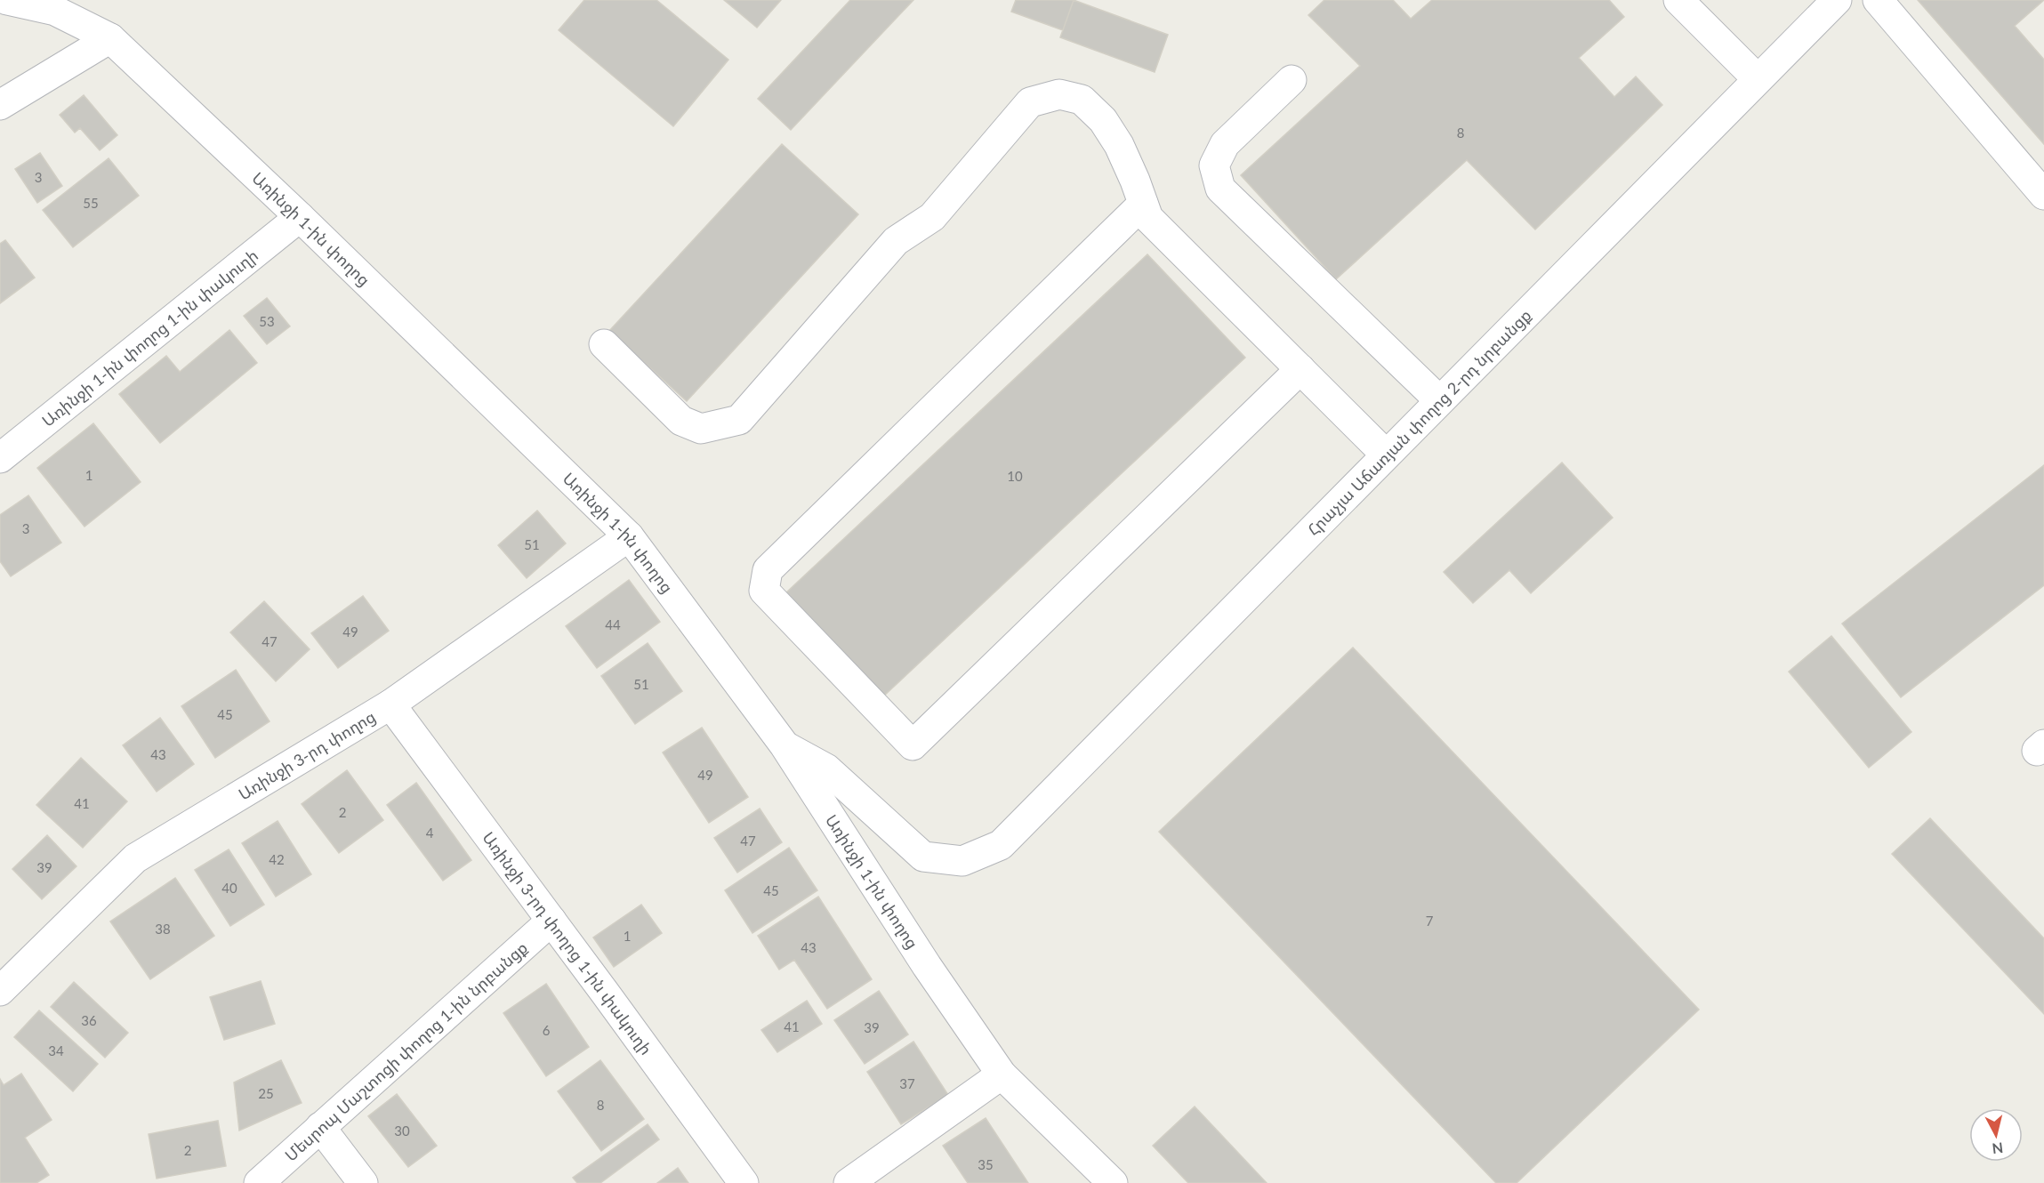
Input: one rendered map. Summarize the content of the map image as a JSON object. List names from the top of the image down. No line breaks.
{"streets":{"street":["Առինջի 1-ին փողոց","Առինջի 1-ին փողոց 1-ին փակուղի","Հրաչյա Աճառյան փողոց 2-րդ նրբանցք","Առինջի 3-րդ փողոց","Առինջի 3-րդ փողոց 1-ին փակուղի","Մեսրոպ Մաշտոցի փողոց 1-ին նրբանցք"]},"crossings":[["Առինջի 1-ին փողոց","Առինջի 1-ին փողոց 1-ին փակուղի"],["Առինջի 1-ին փողոց","Հրաչյա Աճառյան փողոց 2-րդ նրբանցք"],["Առինջի 1-ին փողոց","Առինջի 3-րդ փողոց"],["Առինջի 3-րդ փողոց","Առինջի 3-րդ փողոց 1-ին փակուղի"],["Առինջի 3-րդ փողոց 1-ին փակուղի","Մեսրոպ Մաշտոցի փողոց 1-ին նրբանցք"]],"house_numbers":["8","3","55","53","1","10","3","51","44","49","47","51","45","43","49","41","2","4","47","42","39","40","45","7","38","1","43","36","41","39","6","34","37","25","8","30","2","35"],"north":"bottom"}
